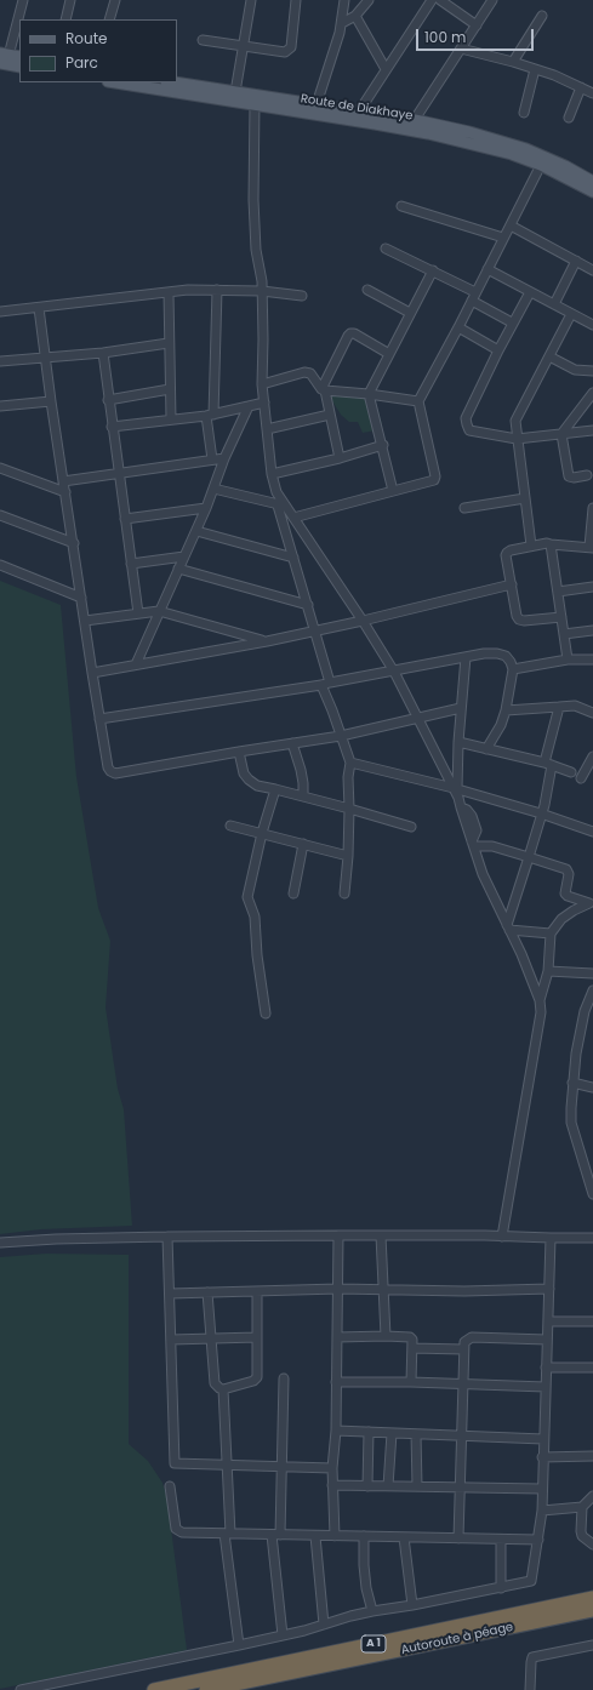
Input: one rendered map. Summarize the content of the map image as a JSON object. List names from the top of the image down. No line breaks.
{"streets":{"highway":["Autoroute à péage","A 1"],"main road":["Route de Diakhaye"]},"legend":["Route","Parc"],"scale_bar":"100 m"}
